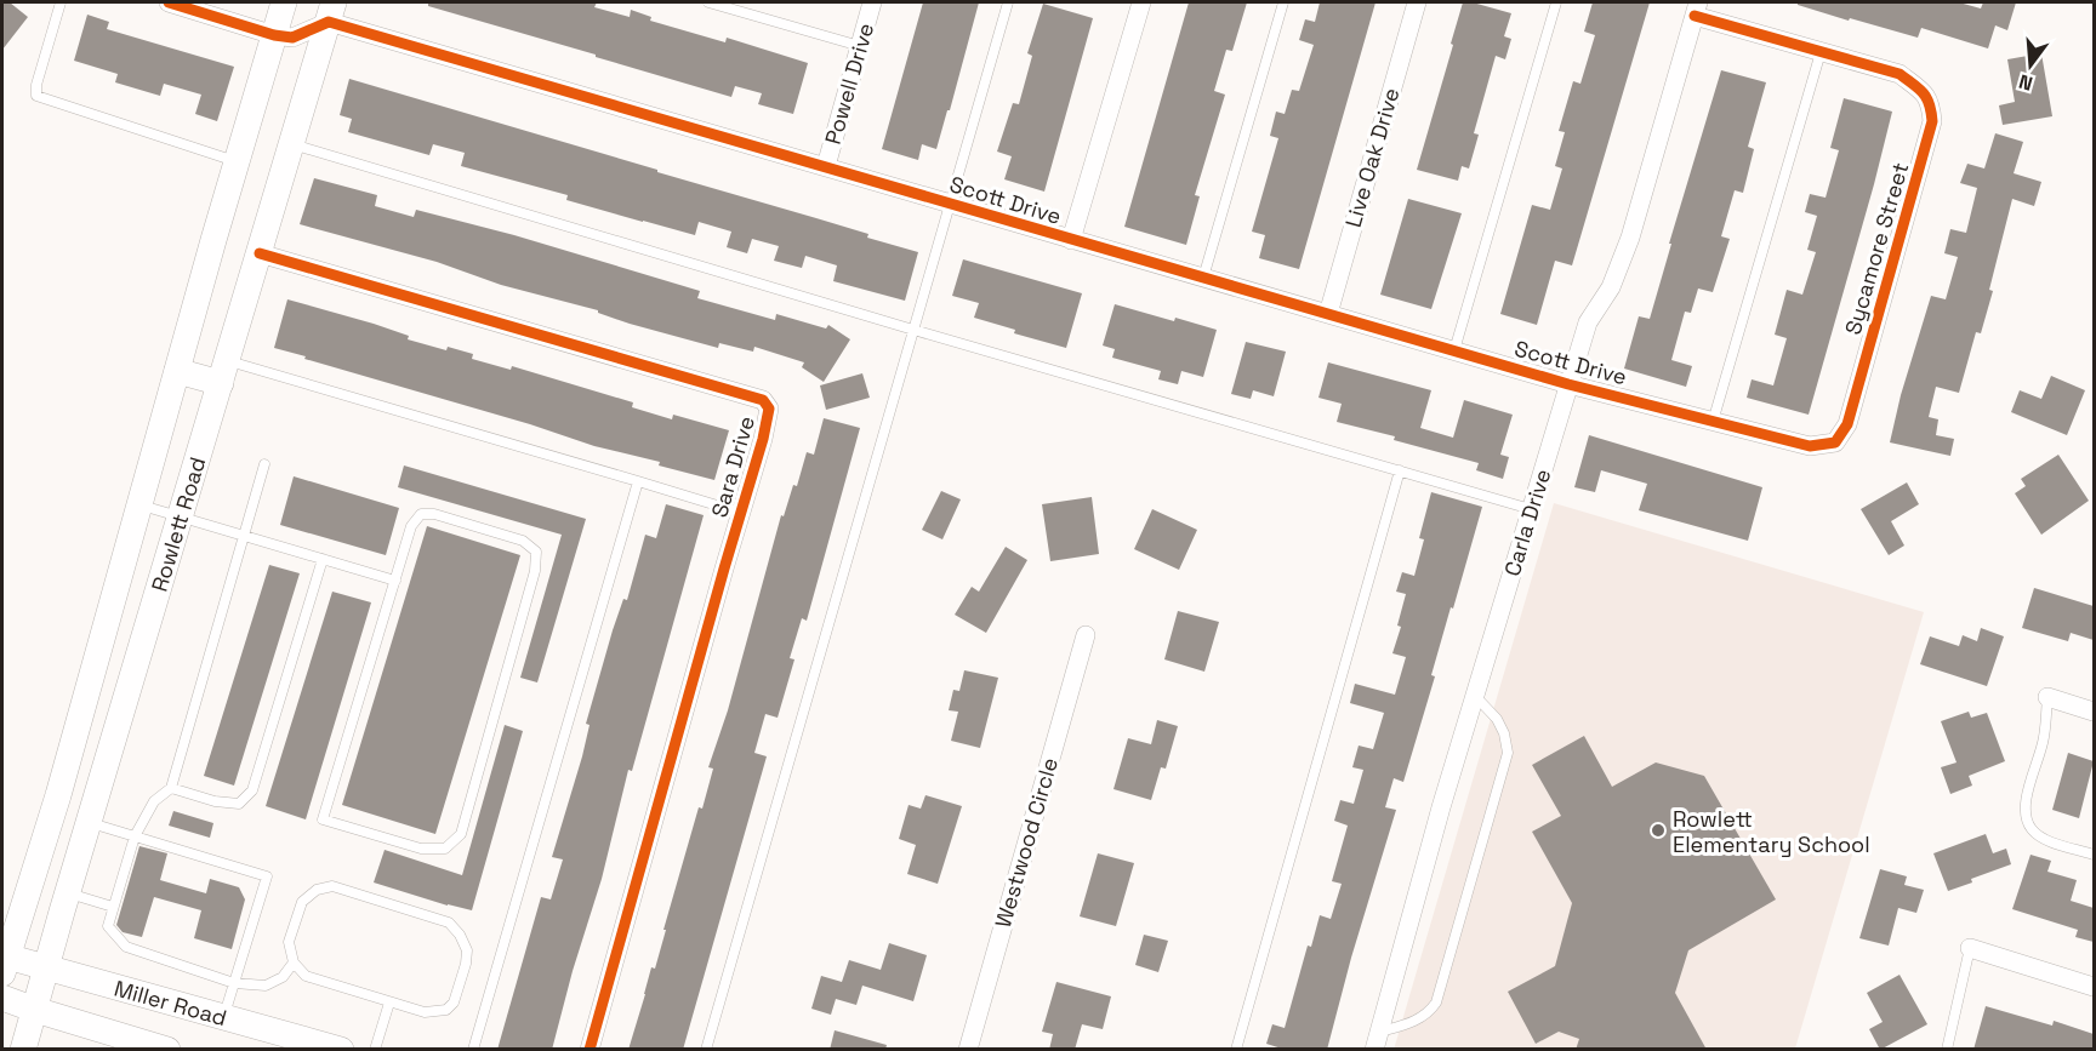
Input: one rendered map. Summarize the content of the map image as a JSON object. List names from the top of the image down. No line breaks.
{"streets":{"main road":["Rowlett Road","Miller Road"],"street":["Powell Drive","Live Oak Drive","Scott Drive","Sycamore Street","Sara Drive","Carla Drive","Westwood Circle"]},"crossings":[["Powell Drive","Scott Drive"],["Live Oak Drive","Scott Drive"],["Scott Drive","Sycamore Street"],["Scott Drive","Carla Drive"],["Scott Drive","Rowlett Road"],["Sara Drive","Rowlett Road"],["Rowlett Road","Miller Road"]],"places":["Rowlett Elementary School"],"north":"bottom"}
